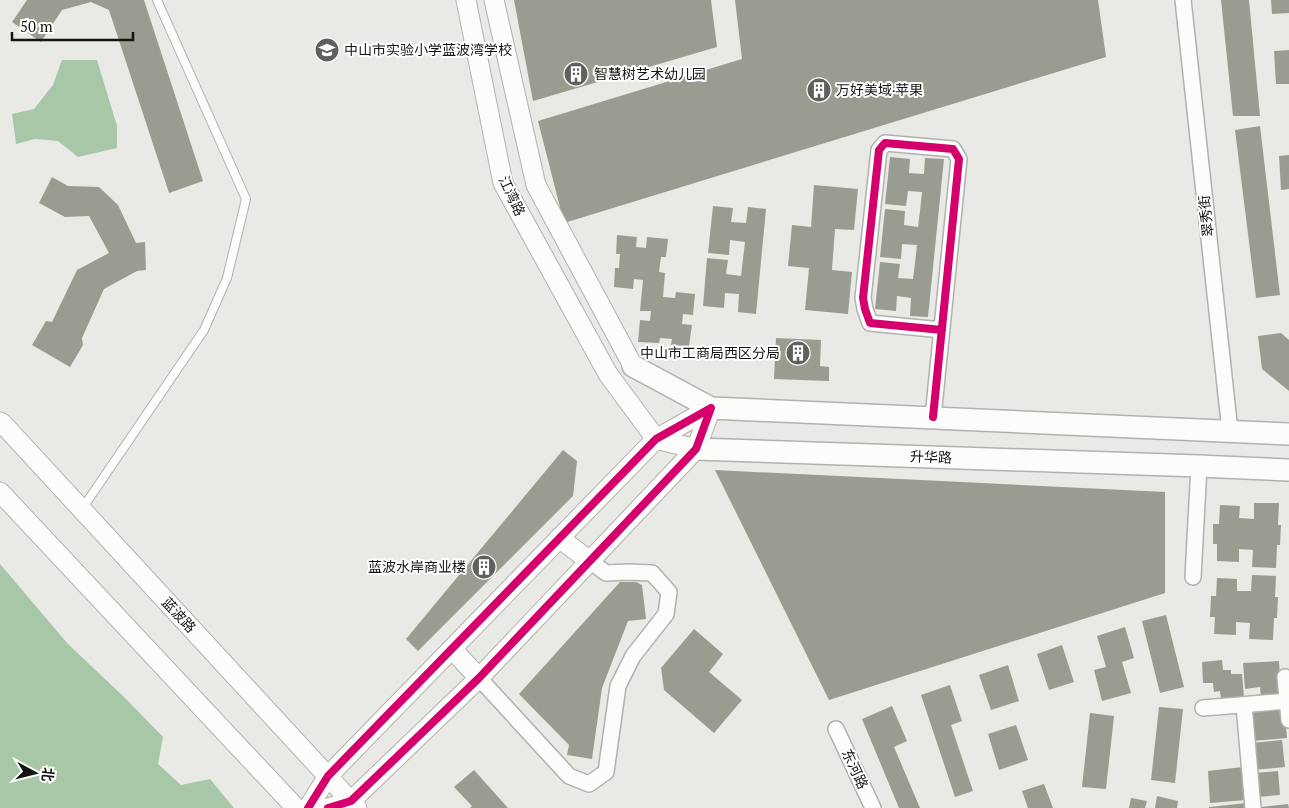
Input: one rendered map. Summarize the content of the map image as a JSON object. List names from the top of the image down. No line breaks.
{"streets":{"main road":["升华路"],"street":["江湾路","翠秀街","蓝波路","东河路"]},"crossings":[["江湾路","升华路"]],"places":{"school or university":["中山市实验小学蓝波湾学校"],"building":["智慧树艺术幼儿园","万好美域·苹果","中山市工商局西区分局","蓝波水岸商业楼"]},"scale_bar":"50 m","north":"right"}
